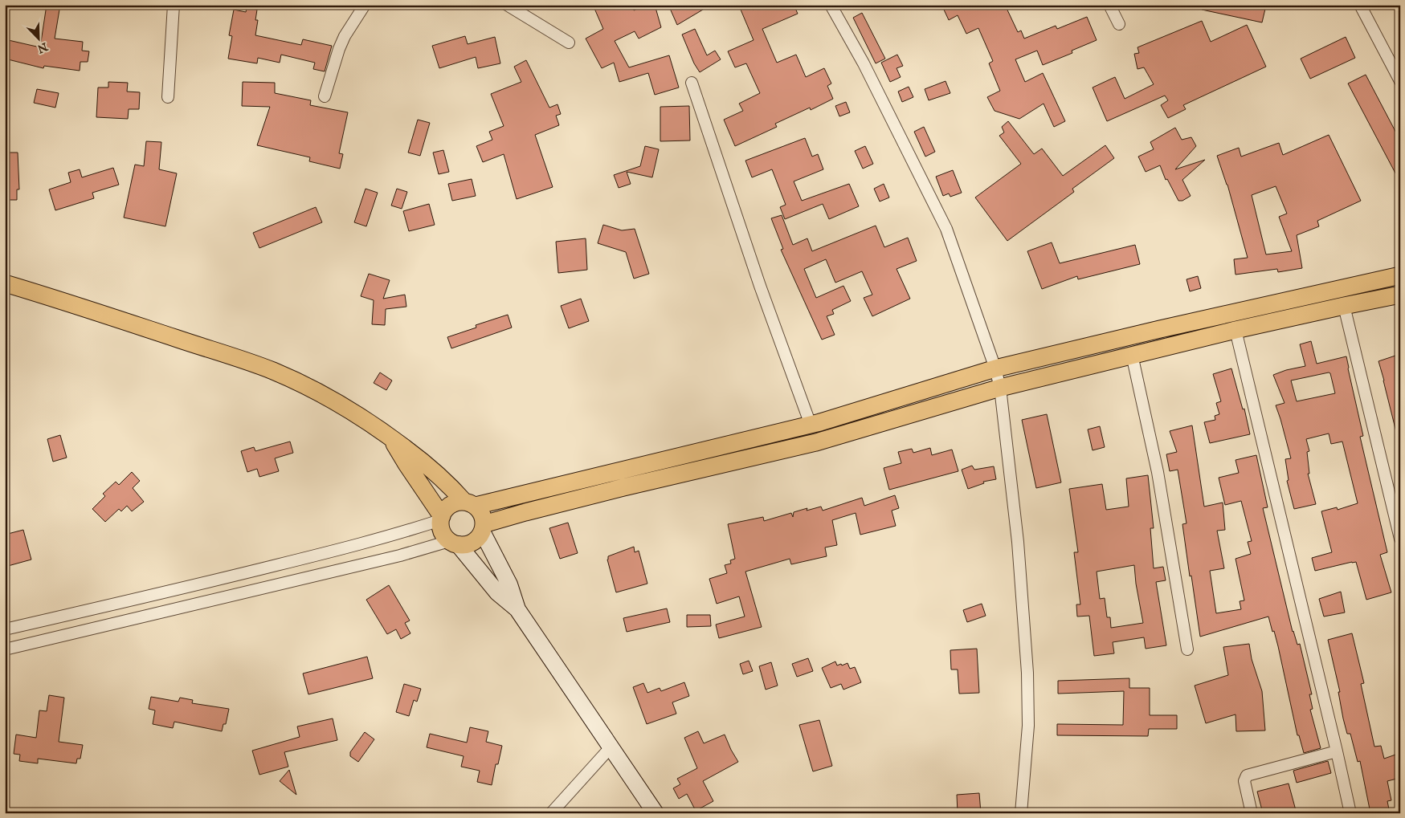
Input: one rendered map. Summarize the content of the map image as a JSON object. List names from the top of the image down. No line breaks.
{"north":"bottom right"}
